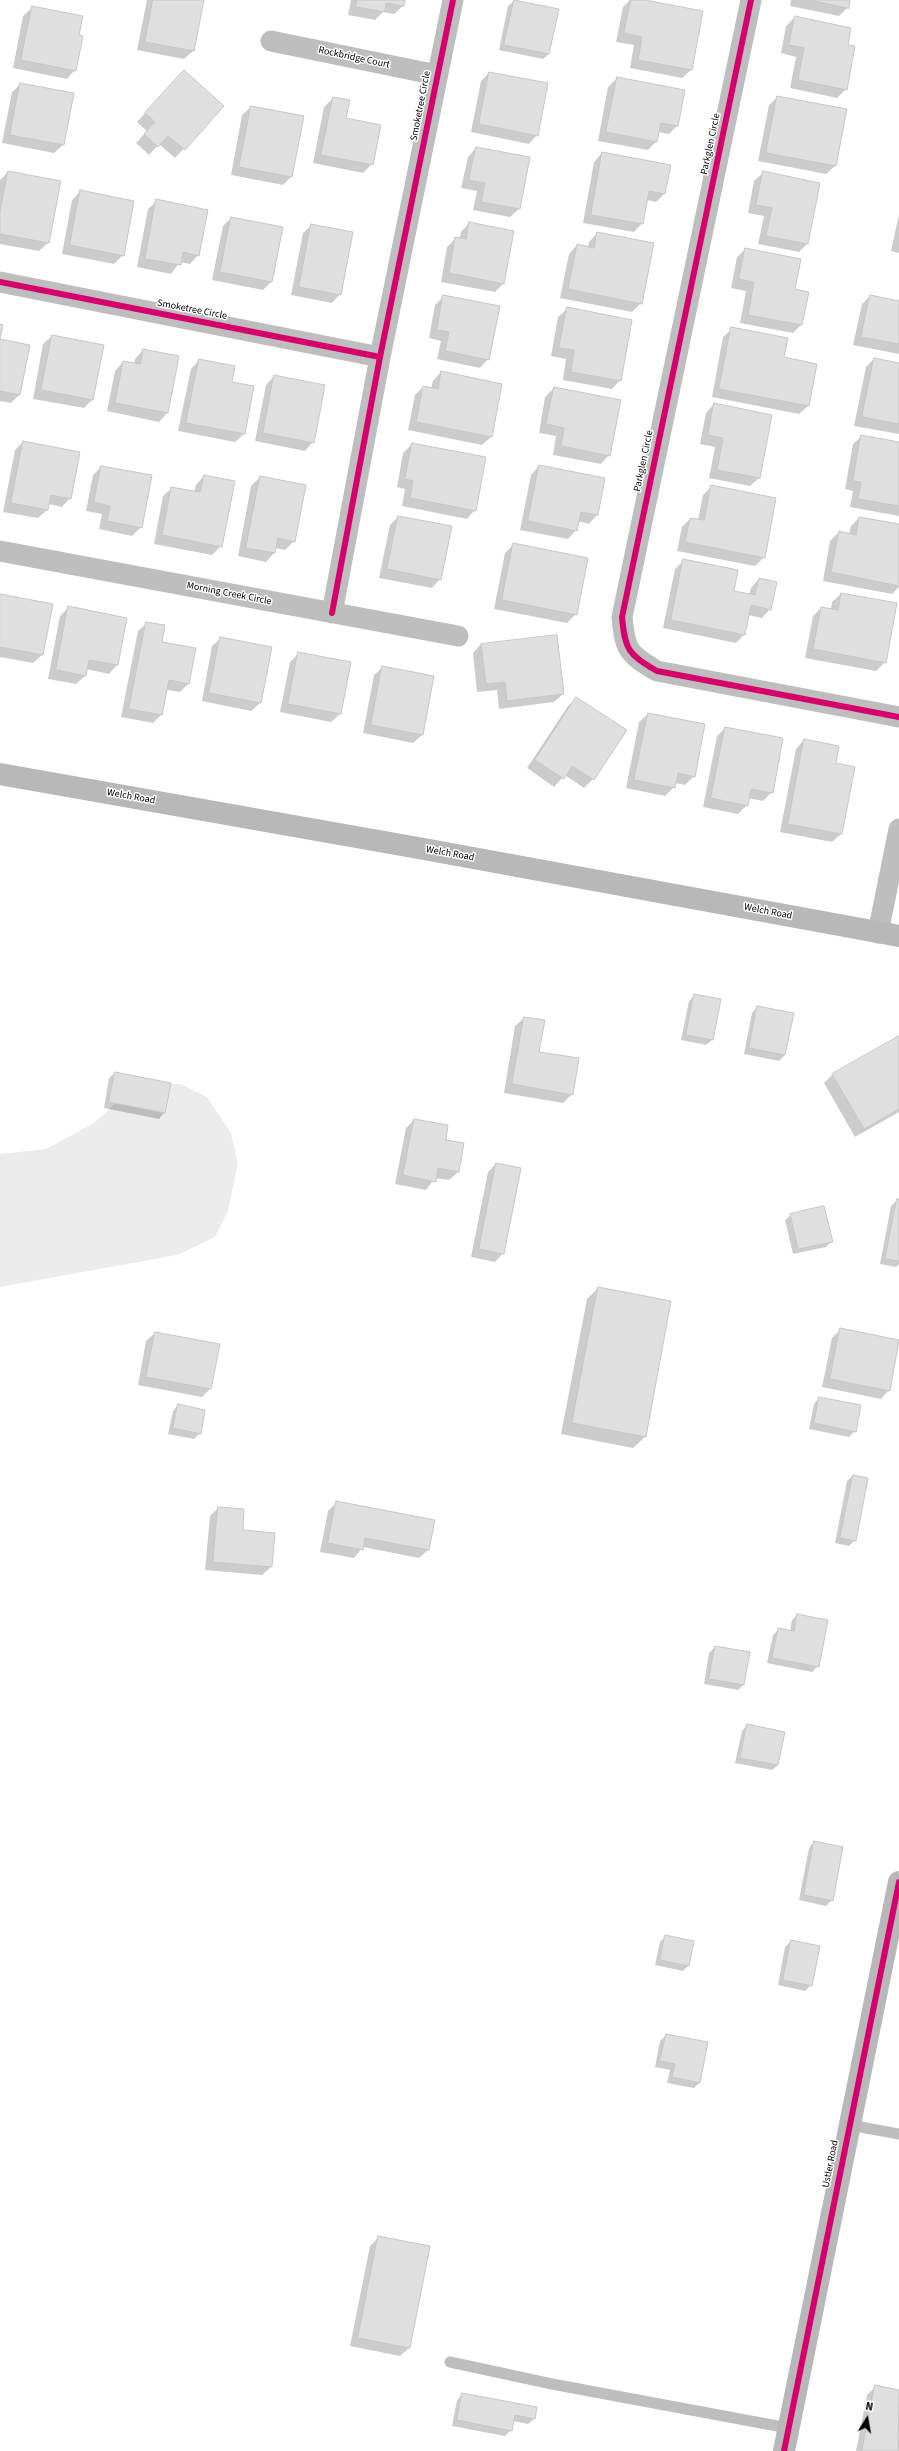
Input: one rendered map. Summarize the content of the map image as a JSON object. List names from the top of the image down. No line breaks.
{"streets":{"main road":["Welch Road","Ustler Road"],"street":["Rockbridge Court","Smoketree Circle","Parkglen Circle","Morning Creek Circle"]},"crossings":[["Rockbridge Court","Smoketree Circle"],["Smoketree Circle","Morning Creek Circle"]],"north":"top"}
